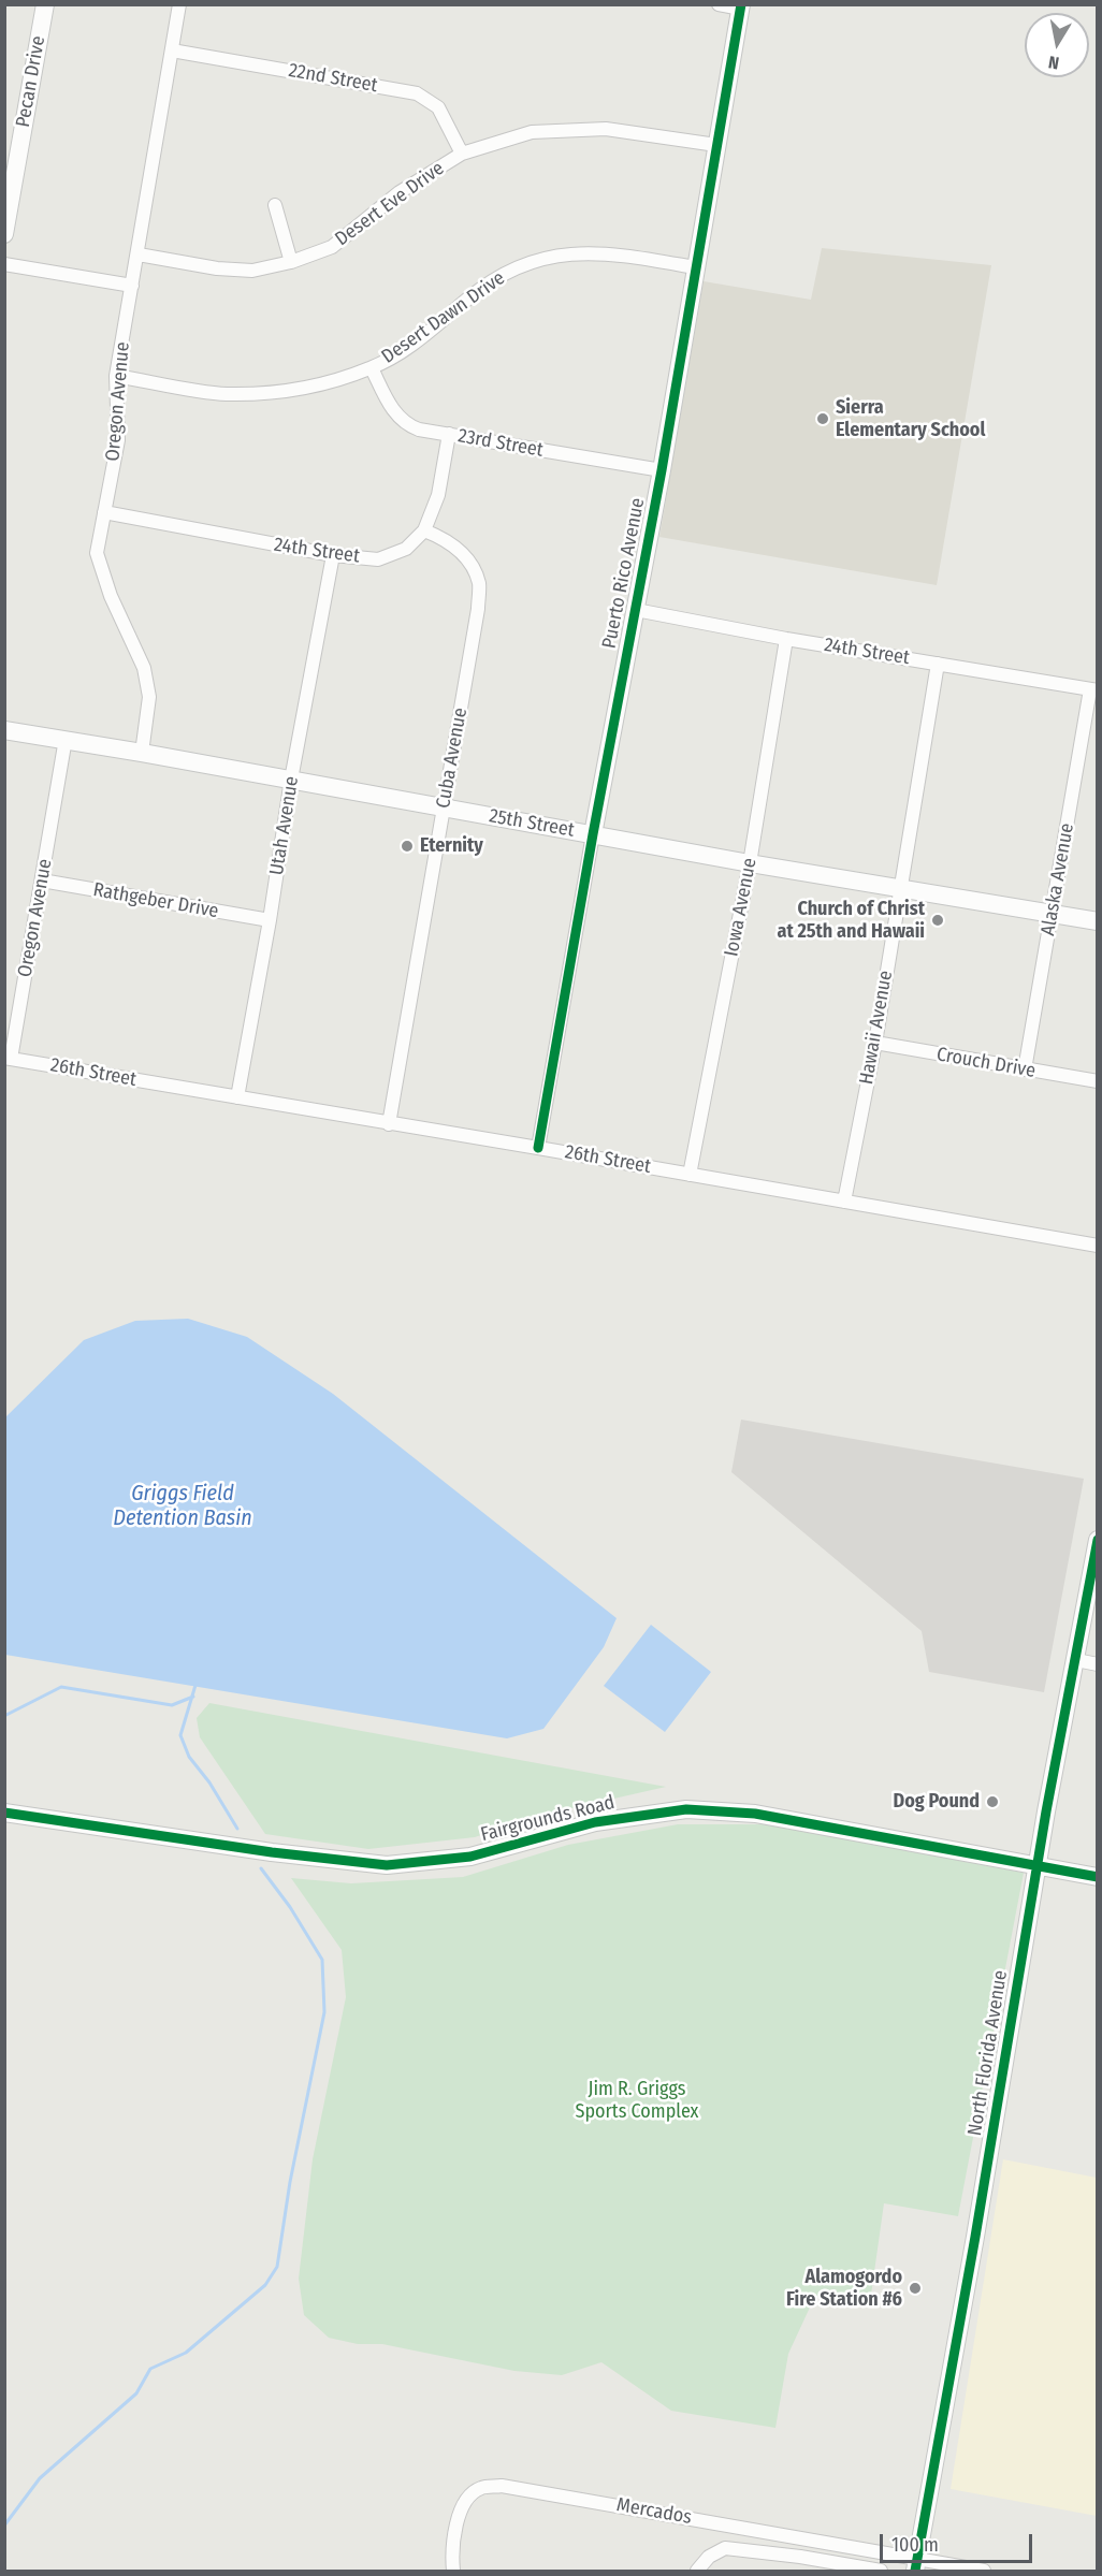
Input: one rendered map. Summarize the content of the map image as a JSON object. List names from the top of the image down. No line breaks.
{"streets":{"main road":["Pecan Drive","Puerto Rico Avenue","25th Street","Fairgrounds Road","North Florida Avenue"],"street":["22nd Street","Desert Eve Drive","Desert Dawn Drive","Oregon Avenue","23rd Street","24th Street","Cuba Avenue","Utah Avenue","Alaska Avenue","Rathgeber Drive","Iowa Avenue","Hawaii Avenue","Crouch Drive","26th Street","Mercados"]},"crossings":[["22nd Street","Desert Eve Drive"],["22nd Street","Oregon Avenue"],["Desert Eve Drive","Oregon Avenue"],["Desert Eve Drive","Puerto Rico Avenue"],["Desert Dawn Drive","Oregon Avenue"],["Desert Dawn Drive","23rd Street"],["Desert Dawn Drive","Puerto Rico Avenue"],["Oregon Avenue","24th Street"],["Oregon Avenue","25th Street"],["Oregon Avenue","Rathgeber Drive"],["Oregon Avenue","26th Street"],["23rd Street","24th Street"],["23rd Street","Puerto Rico Avenue"],["24th Street","Puerto Rico Avenue"],["24th Street","Cuba Avenue"],["24th Street","Utah Avenue"],["24th Street","Alaska Avenue"],["24th Street","Iowa Avenue"],["24th Street","Hawaii Avenue"],["Puerto Rico Avenue","25th Street"],["Puerto Rico Avenue","26th Street"],["Cuba Avenue","25th Street"],["Cuba Avenue","26th Street"],["25th Street","Utah Avenue"],["25th Street","Alaska Avenue"],["25th Street","Iowa Avenue"],["25th Street","Hawaii Avenue"],["Utah Avenue","Rathgeber Drive"],["Utah Avenue","26th Street"],["Alaska Avenue","Crouch Drive"],["Iowa Avenue","26th Street"],["Hawaii Avenue","Crouch Drive"],["Hawaii Avenue","26th Street"],["Fairgrounds Road","North Florida Avenue"],["North Florida Avenue","Mercados"]],"water":["Griggs Field Detention Basin"],"parks":["Jim R. Griggs Sports Complex"],"places":["Sierra Elementary School","Eternity","Church of Christ at 25th and Hawaii","Dog Pound","Alamogordo Fire Station #6"],"scale_bar":"100 m","north":"bottom"}
